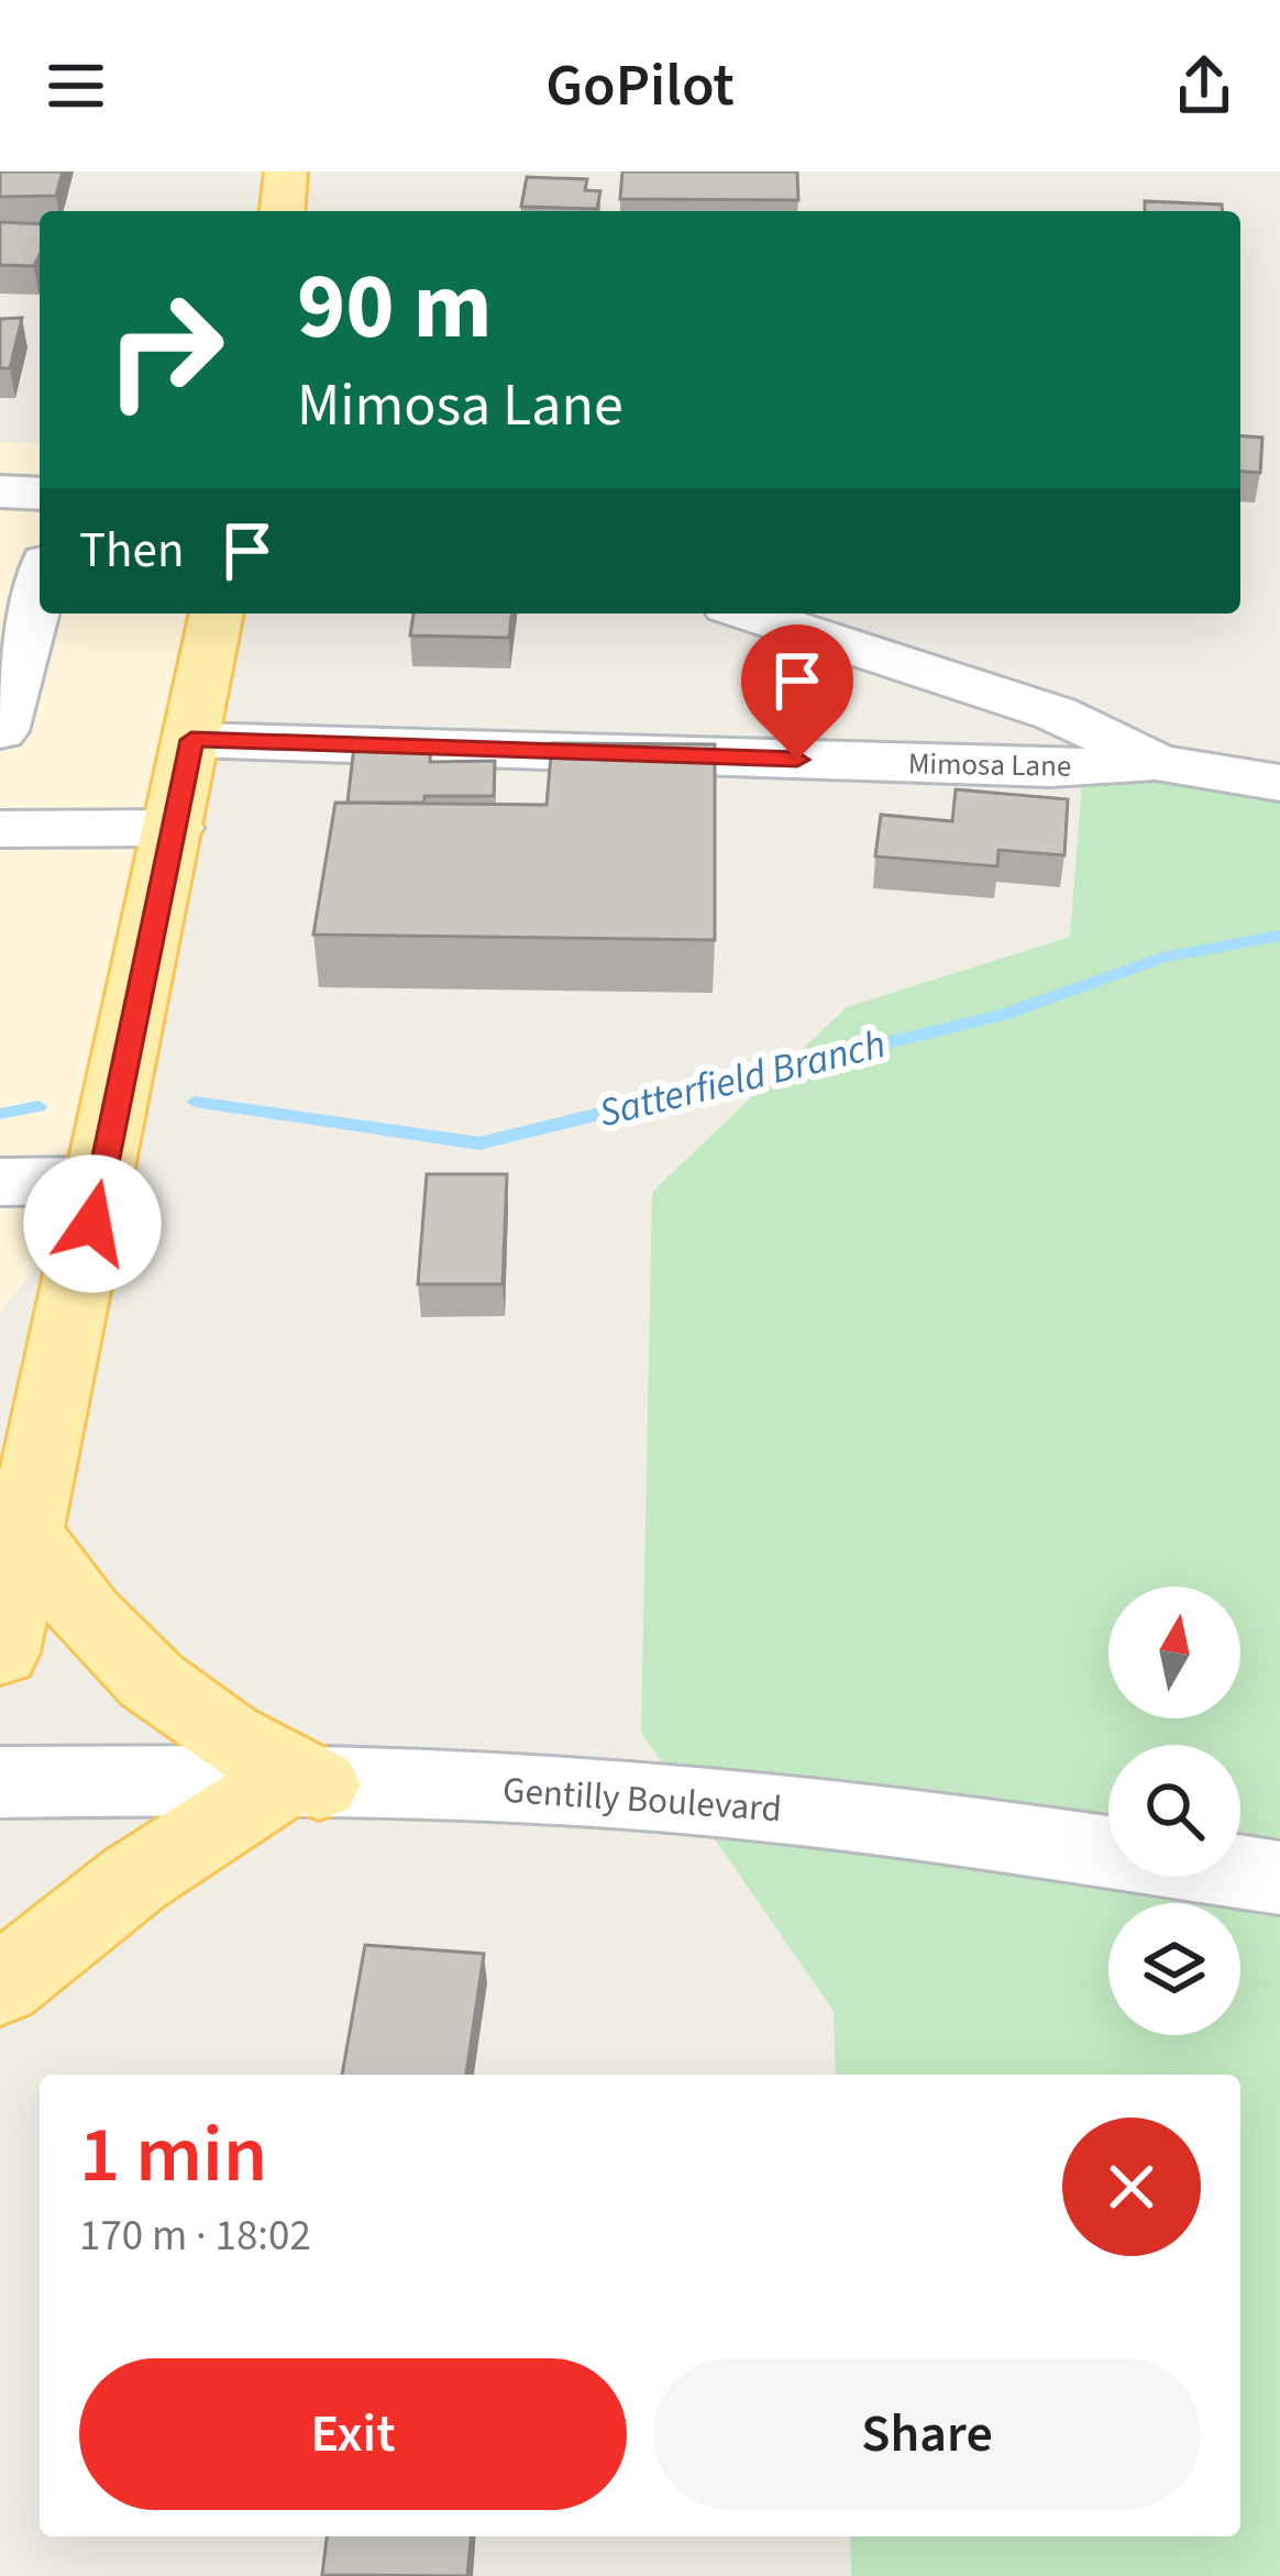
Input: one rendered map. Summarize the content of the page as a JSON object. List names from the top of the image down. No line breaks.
{"streets":{"street":["Mimosa Lane","Gentilly Boulevard"]},"water":["Satterfield Branch"],"north":"top","page":{"header":"GoPilot","turn":["90 m","Mimosa Lane"],"then":"Then","heading":["1 min","170 m · 18:02"],"buttons":["Exit","Share"]}}
